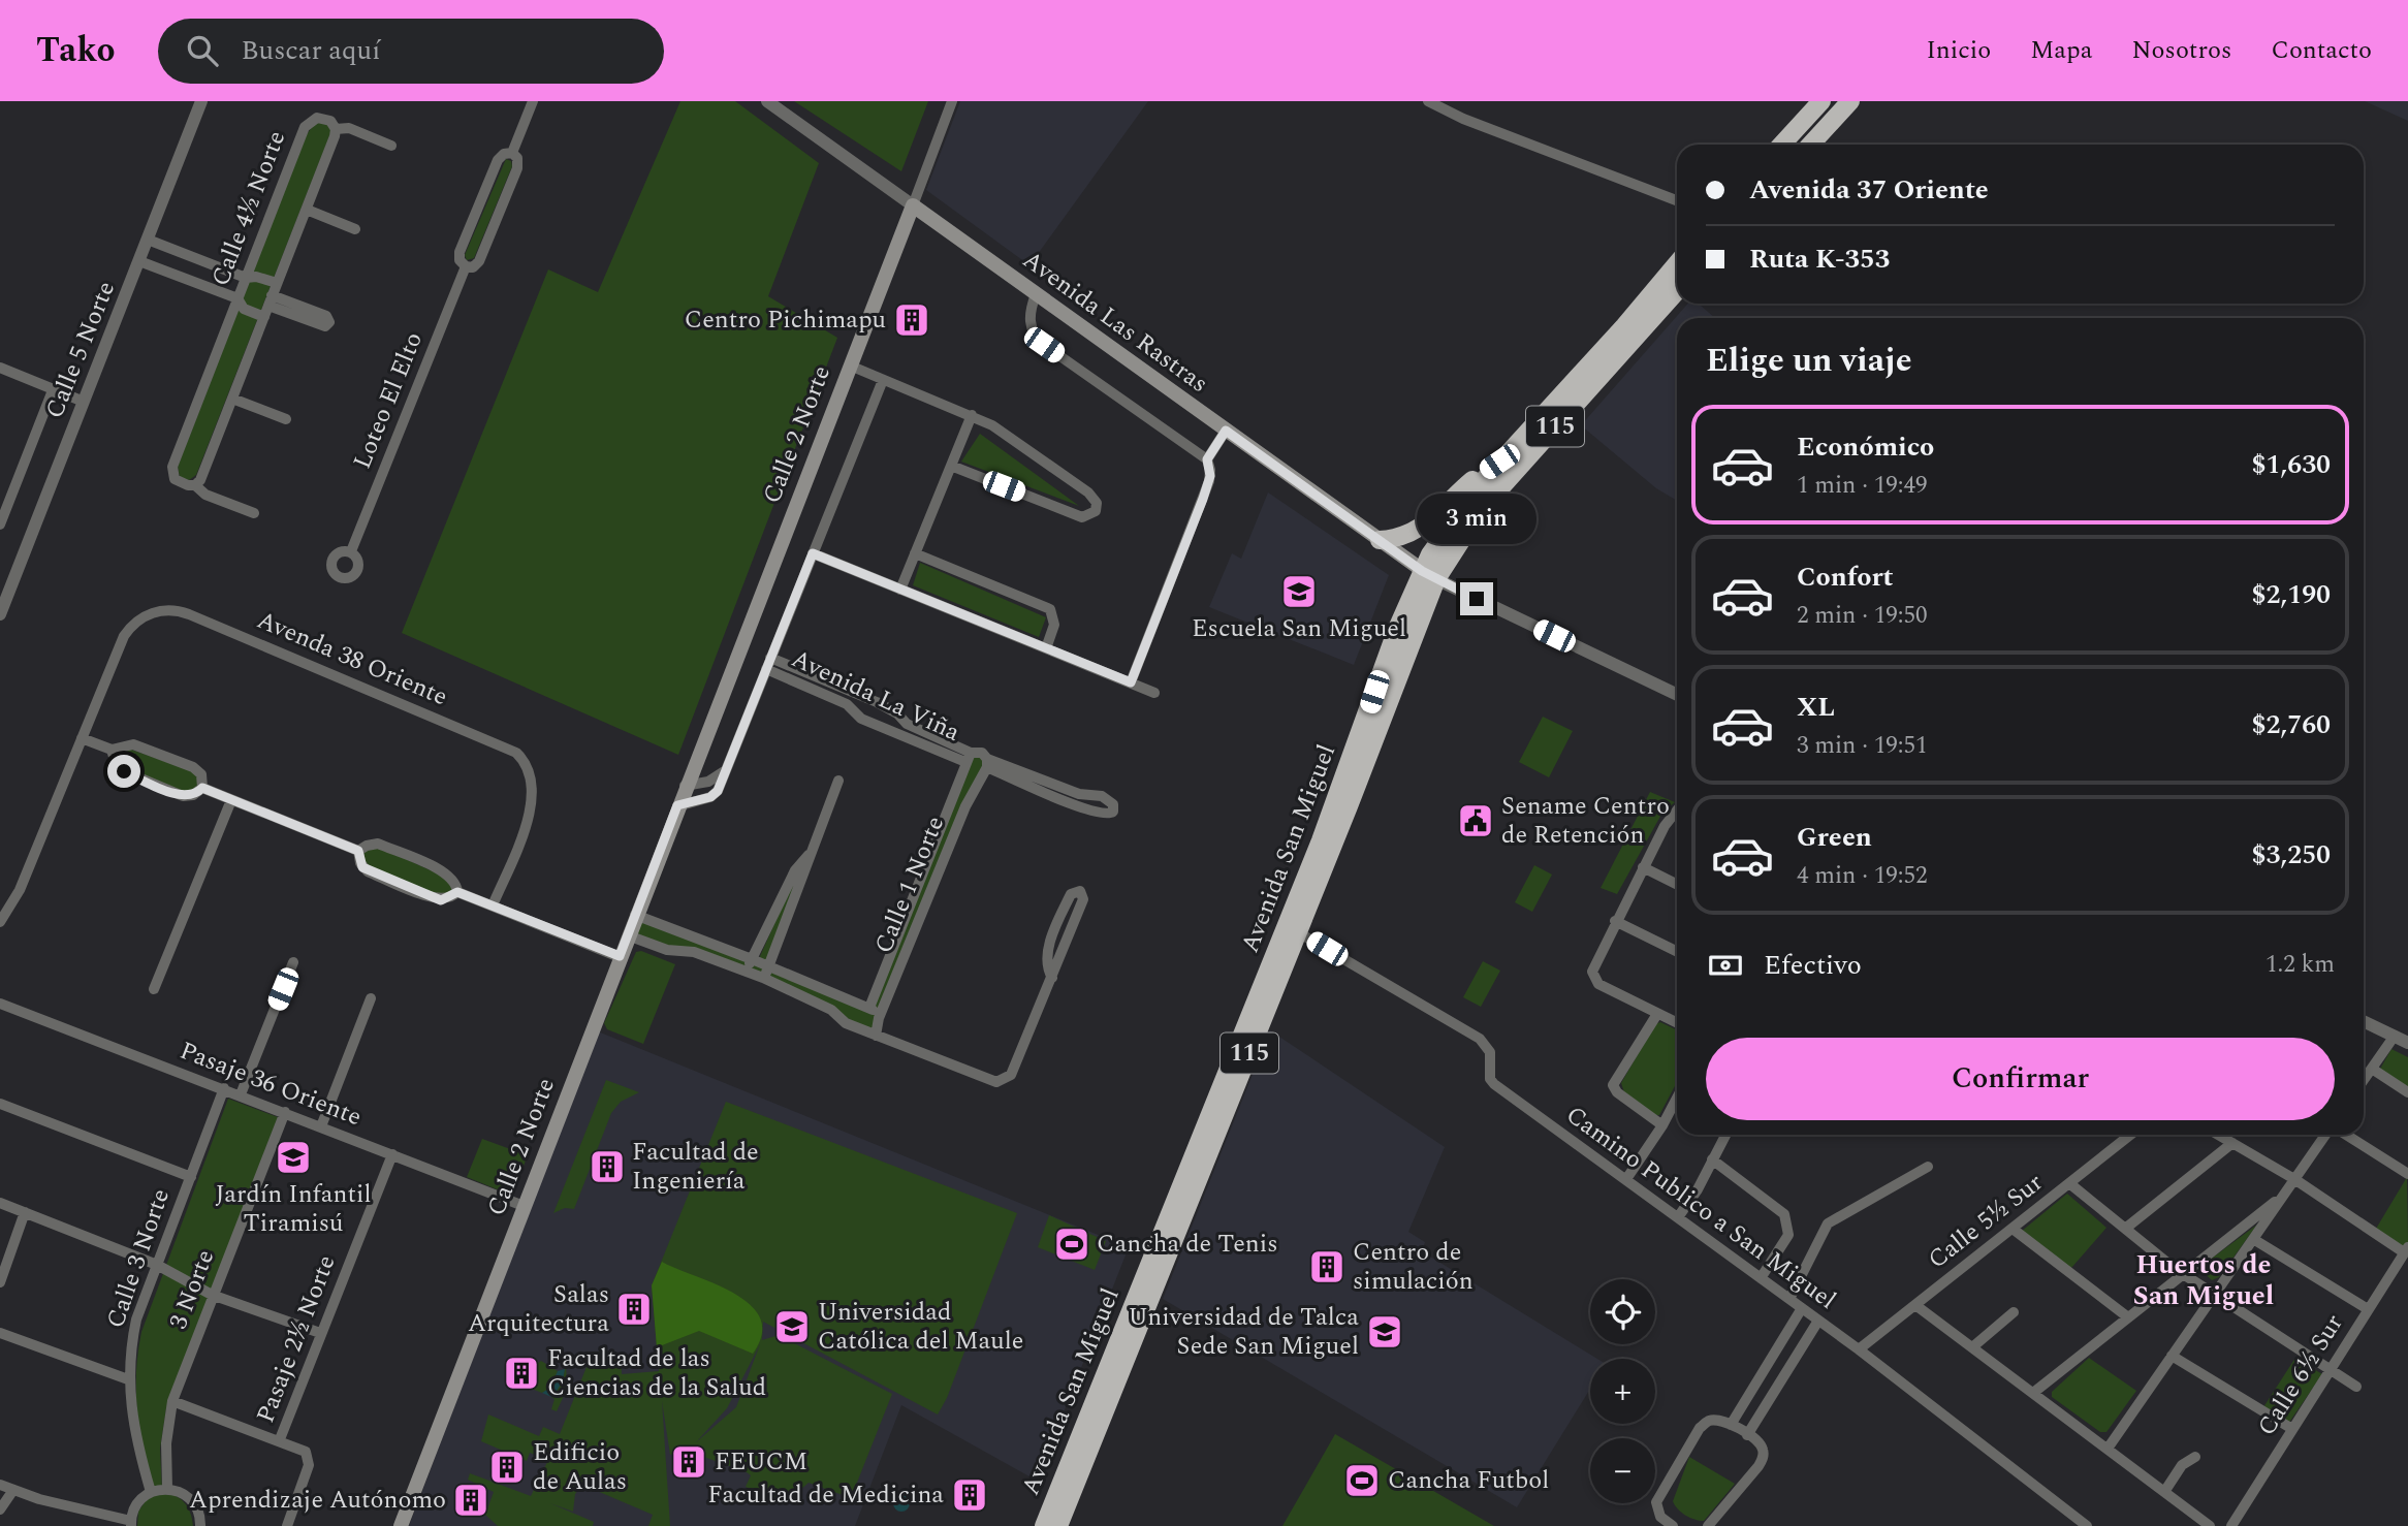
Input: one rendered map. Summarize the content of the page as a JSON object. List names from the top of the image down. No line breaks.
{"streets":{"highway":["115","Avenida San Miguel"],"main road":["Avenida Las Rastras","Calle 2 Norte"],"street":["Calle 4½ Norte","Calle 5 Norte","Loteo El Elto","Avenda 38 Oriente","Avenida La Viña","Calle 1 Norte","Pasaje 36 Oriente","Camino Publico a San Miguel","Calle 5½ Sur","Calle 3 Norte","3 Norte","Pasaje 2½ Norte","Calle 6½ Sur"]},"crossings":[["Avenida Las Rastras","Calle 2 Norte"],["Avenida Las Rastras","Avenida San Miguel"],["Calle 2 Norte","Pasaje 36 Oriente"],["Avenida La Viña","Calle 1 Norte"],["Avenida San Miguel","Camino Publico a San Miguel"],["Pasaje 36 Oriente","Calle 3 Norte"],["Pasaje 36 Oriente","3 Norte"],["Pasaje 36 Oriente","Pasaje 2½ Norte"],["Camino Publico a San Miguel","Calle 5½ Sur"]],"districts":["Huertos de San Miguel"],"places":{"building":["Centro Pichimapu","Facultad de Ingeniería","Centro de simulación","Salas Arquitectura","Facultad de las Ciencias de la Salud","FEUCM","Edificio de Aulas","Facultad de Medicina","Aprendizaje Autónomo"],"school or university":["Escuela San Miguel","Jardín Infantil Tiramisú","Universidad Católica del Maule","Universidad de Talca Sede San Miguel"],"public building":["Sename Centro de Retención"],"sports":["Cancha de Tenis","Cancha Futbol"]},"page":{"header":"Tako","search":"Buscar aquí","nav":["Inicio","Mapa","Nosotros","Contacto"],"banner":["Avenida 37 Oriente","Ruta K-353"],"heading":"Elige un viaje","list":[{"name":"Económico","note":"1 min · 19:49","value":"$1,630"},{"name":"Confort","note":"2 min · 19:50","value":"$2,190"},{"name":"XL","note":"3 min · 19:51","value":"$2,760"},{"name":"Green","note":"4 min · 19:52","value":"$3,250"}],"bubble":"3 min","pay":["Efectivo","1.2 km"],"buttons":"Confirmar","map_buttons":["+","−"]}}
